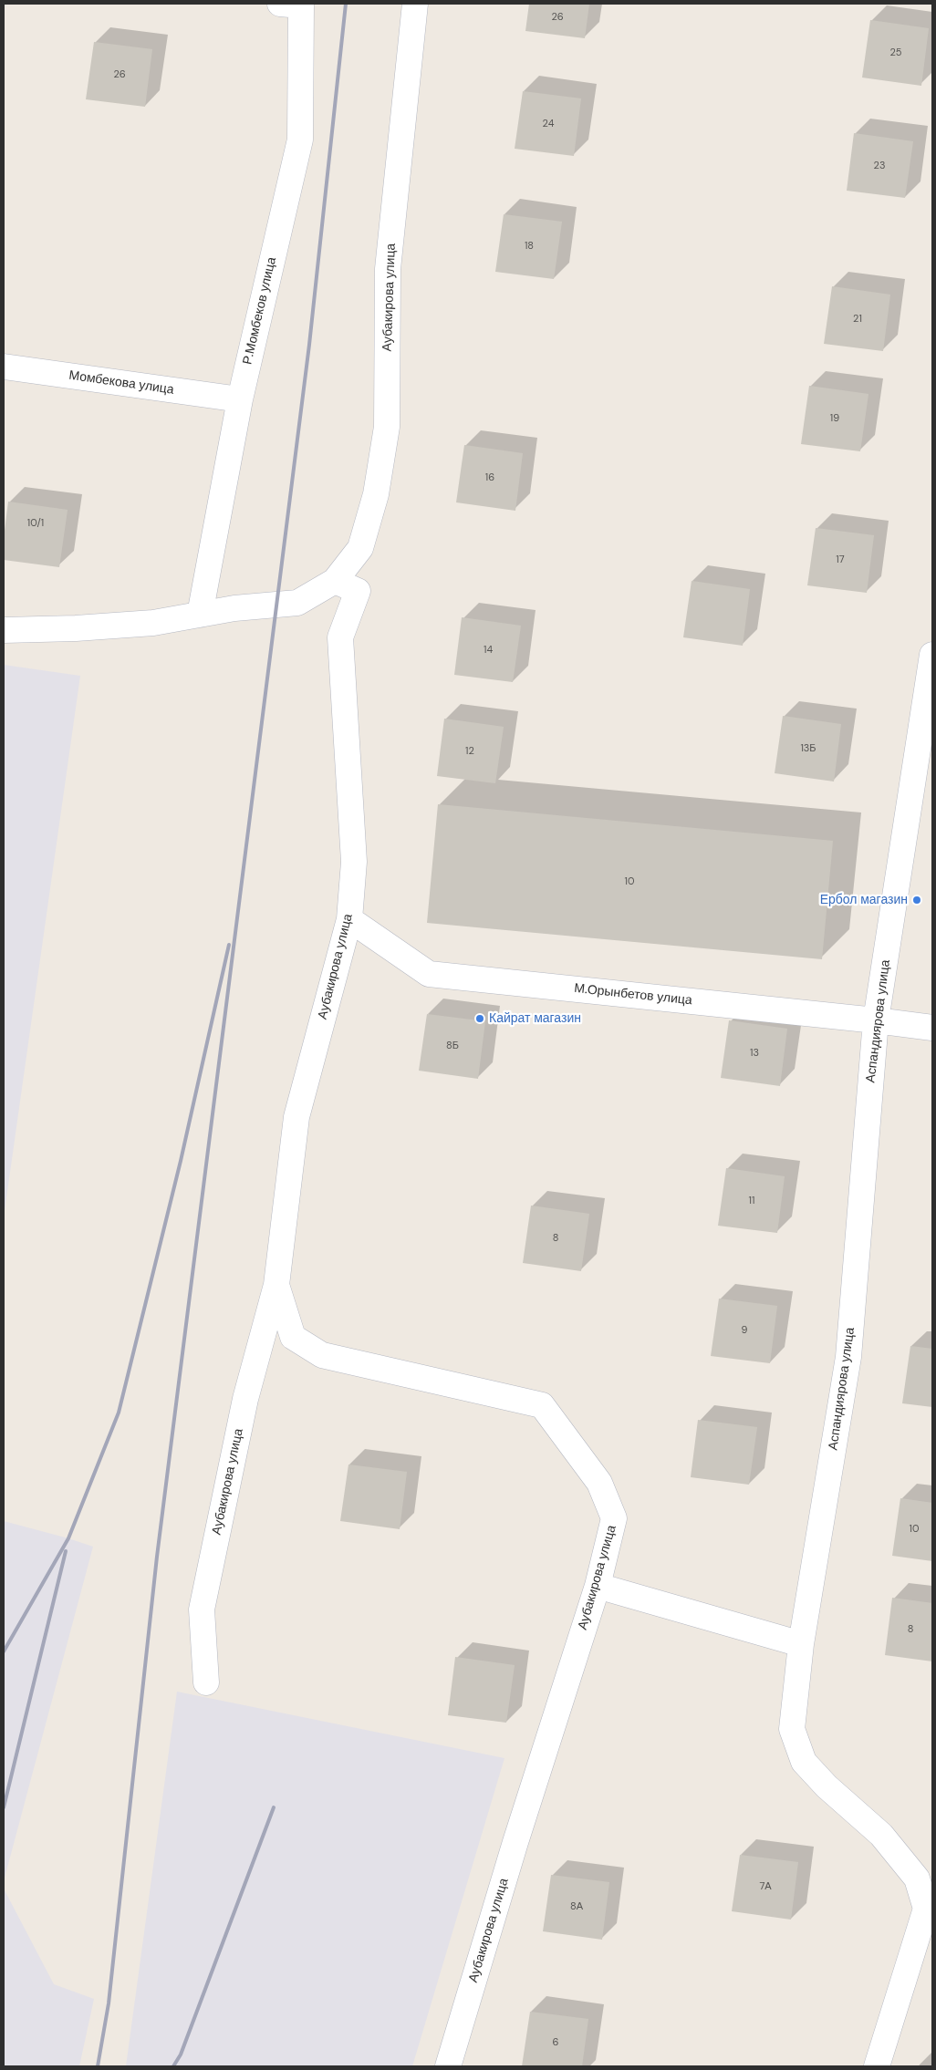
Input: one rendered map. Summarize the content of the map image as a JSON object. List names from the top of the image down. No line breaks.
{"streets":{"street":["Аубакирова улица","Р.Момбеков улица","Момбекова улица","М.Орынбетов улица","Аспандиярова улица"]},"crossings":[["Аубакирова улица","Р.Момбеков улица"],["Аубакирова улица","М.Орынбетов улица"],["Р.Момбеков улица","Момбекова улица"],["М.Орынбетов улица","Аспандиярова улица"]],"places":["Ербол магазин","Кайрат магазин"],"house_numbers":["26","25","26","24","23","18","21","19","16","10/1","17","14","13Б","12","10","8Б","13","11","8","9","10","8","7А","8А","6"]}
